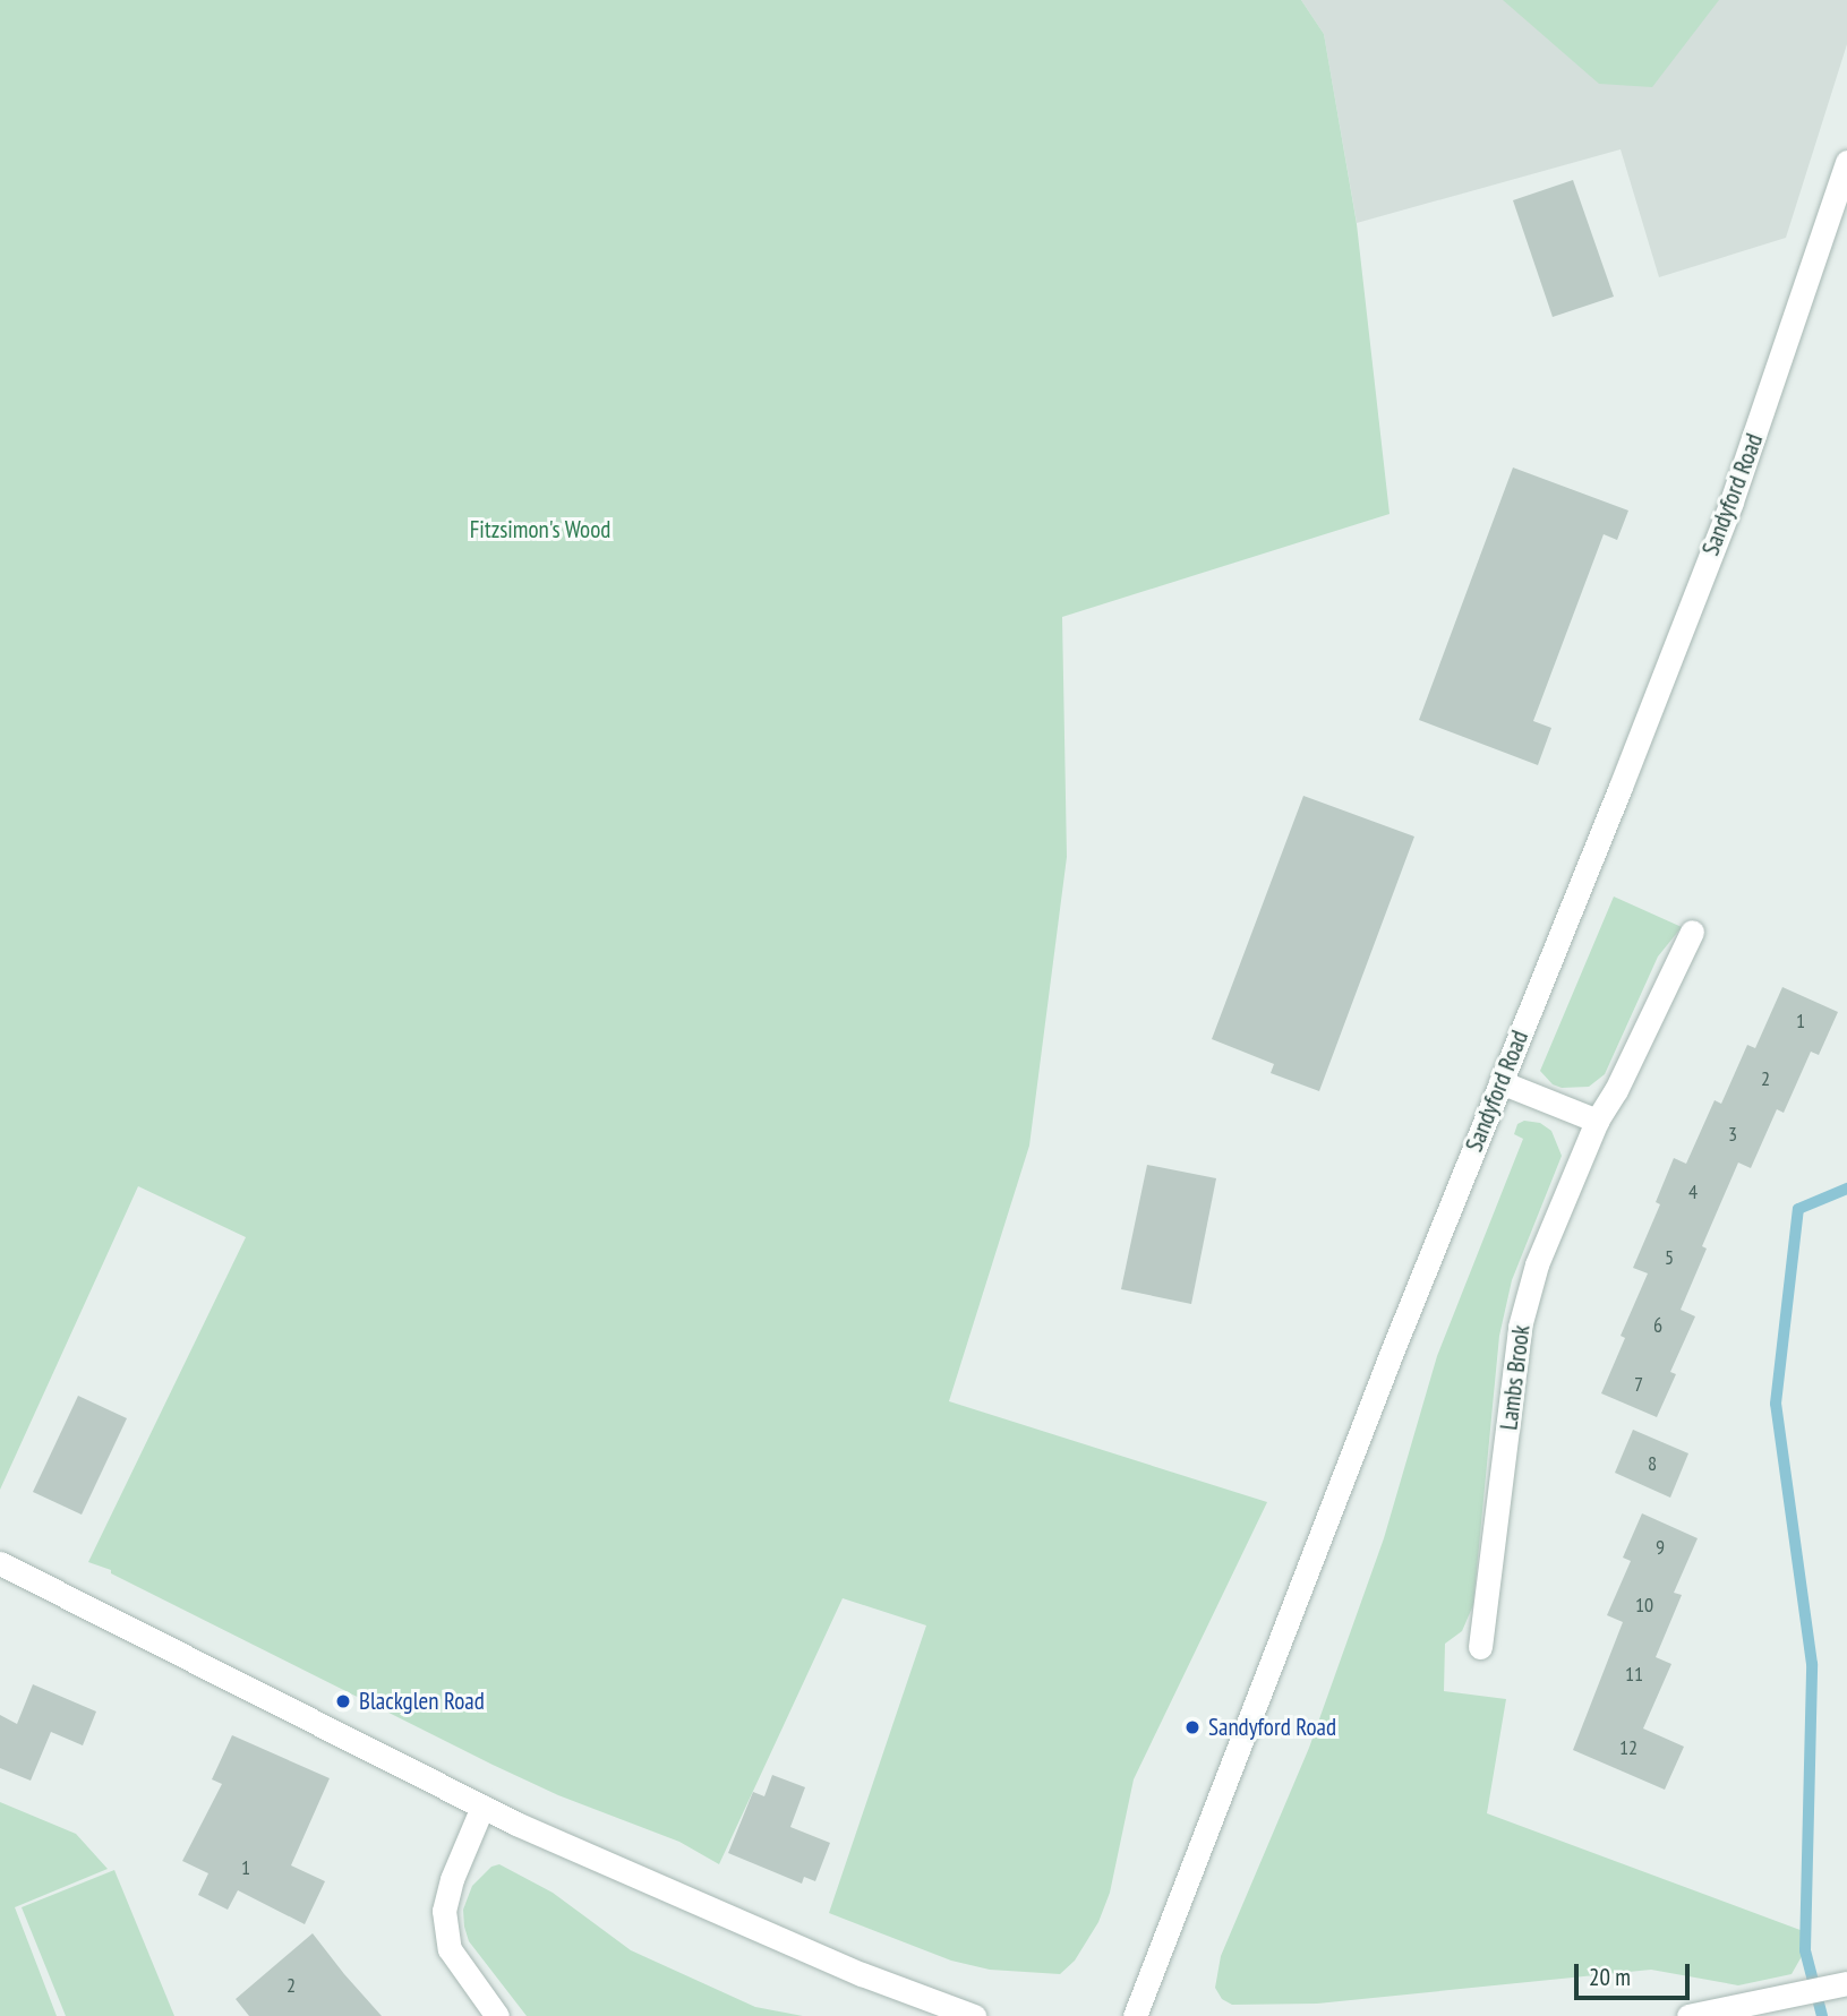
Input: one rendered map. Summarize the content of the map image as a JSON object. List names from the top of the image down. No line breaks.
{"streets":{"street":["Sandyford Road","Lambs Brook"]},"parks":["Fitzsimon's Wood"],"places":["Blackglen Road","Sandyford Road"],"house_numbers":["1","2","3","4","5","6","7","8","9","10","11","12","1","2"],"scale_bar":"20 m"}
